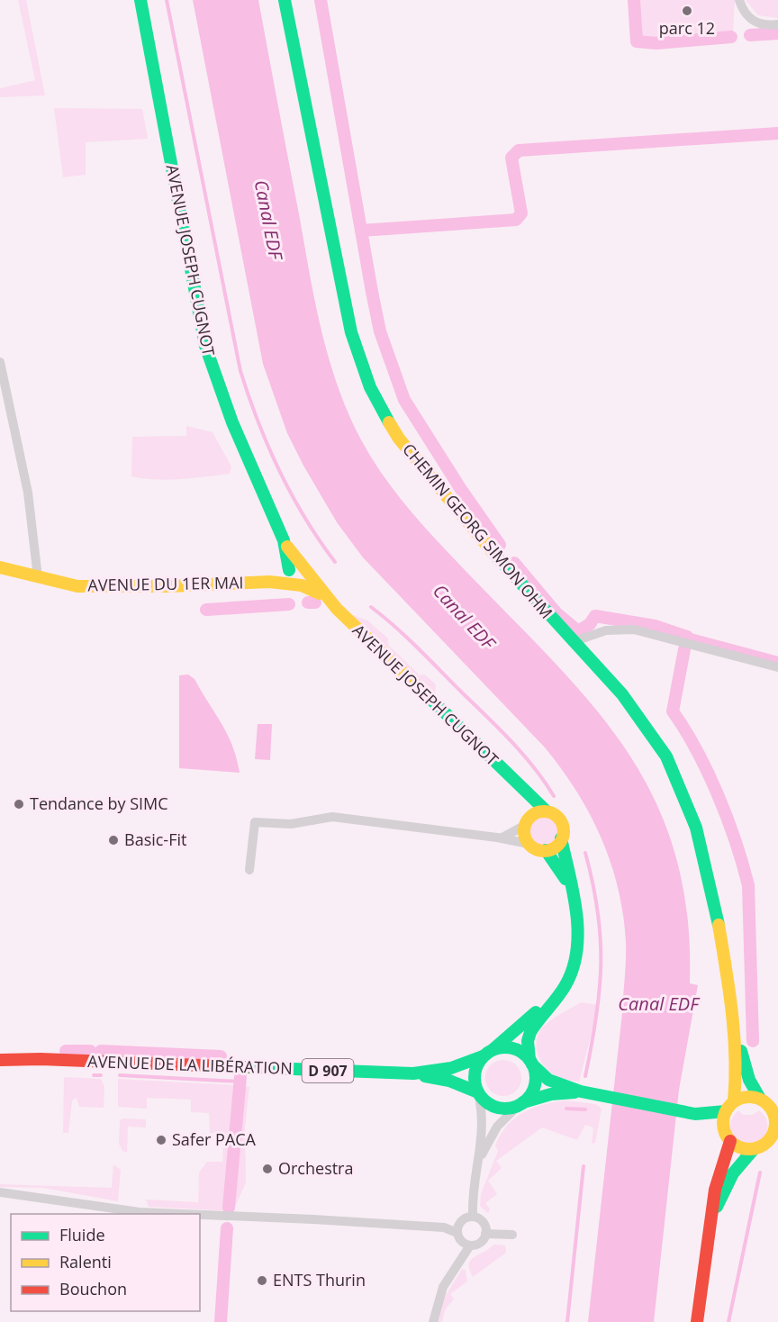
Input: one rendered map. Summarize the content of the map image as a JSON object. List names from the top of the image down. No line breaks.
{"streets":{"main road":["AVENUE JOSEPH CUGNOT","CHEMIN GEORG SIMON OHM","AVENUE DU 1ER MAI","AVENUE DE LA LIBÉRATION","D 907"]},"crossings":[["AVENUE JOSEPH CUGNOT","AVENUE DU 1ER MAI"]],"water":["Canal EDF"],"places":["parc 12","Tendance by SIMC","Basic-Fit","Safer PACA","Orchestra","ENTS Thurin"],"legend":["Fluide","Ralenti","Bouchon"]}
